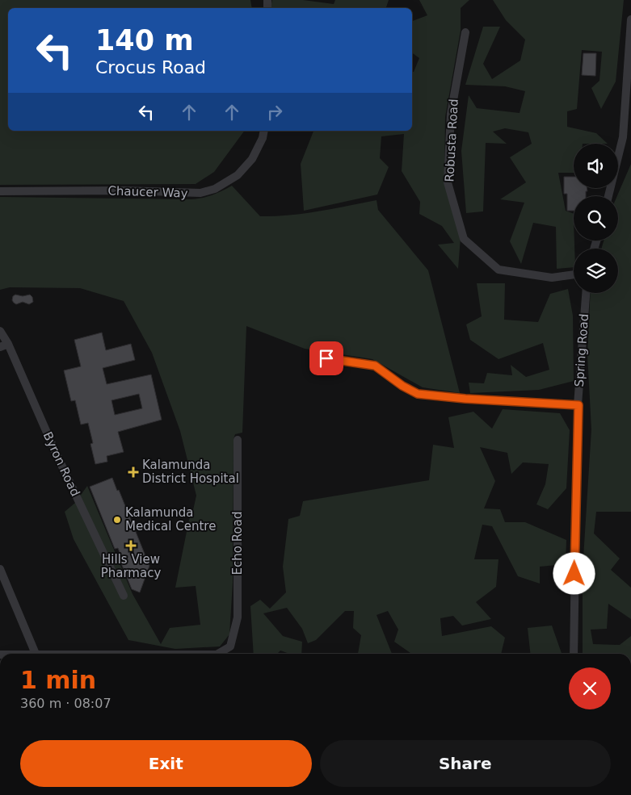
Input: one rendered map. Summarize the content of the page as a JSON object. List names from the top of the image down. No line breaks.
{"streets":{"street":["Robusta Road","Chaucer Way","Spring Road","Byron Road","Echo Road"]},"places":{"health":["Kalamunda District Hospital","Hills View Pharmacy"],"other":["Kalamunda Medical Centre"]},"page":{"turn":["140 m","Crocus Road"],"heading":["1 min","360 m · 08:07"],"buttons":["Exit","Share"]}}
